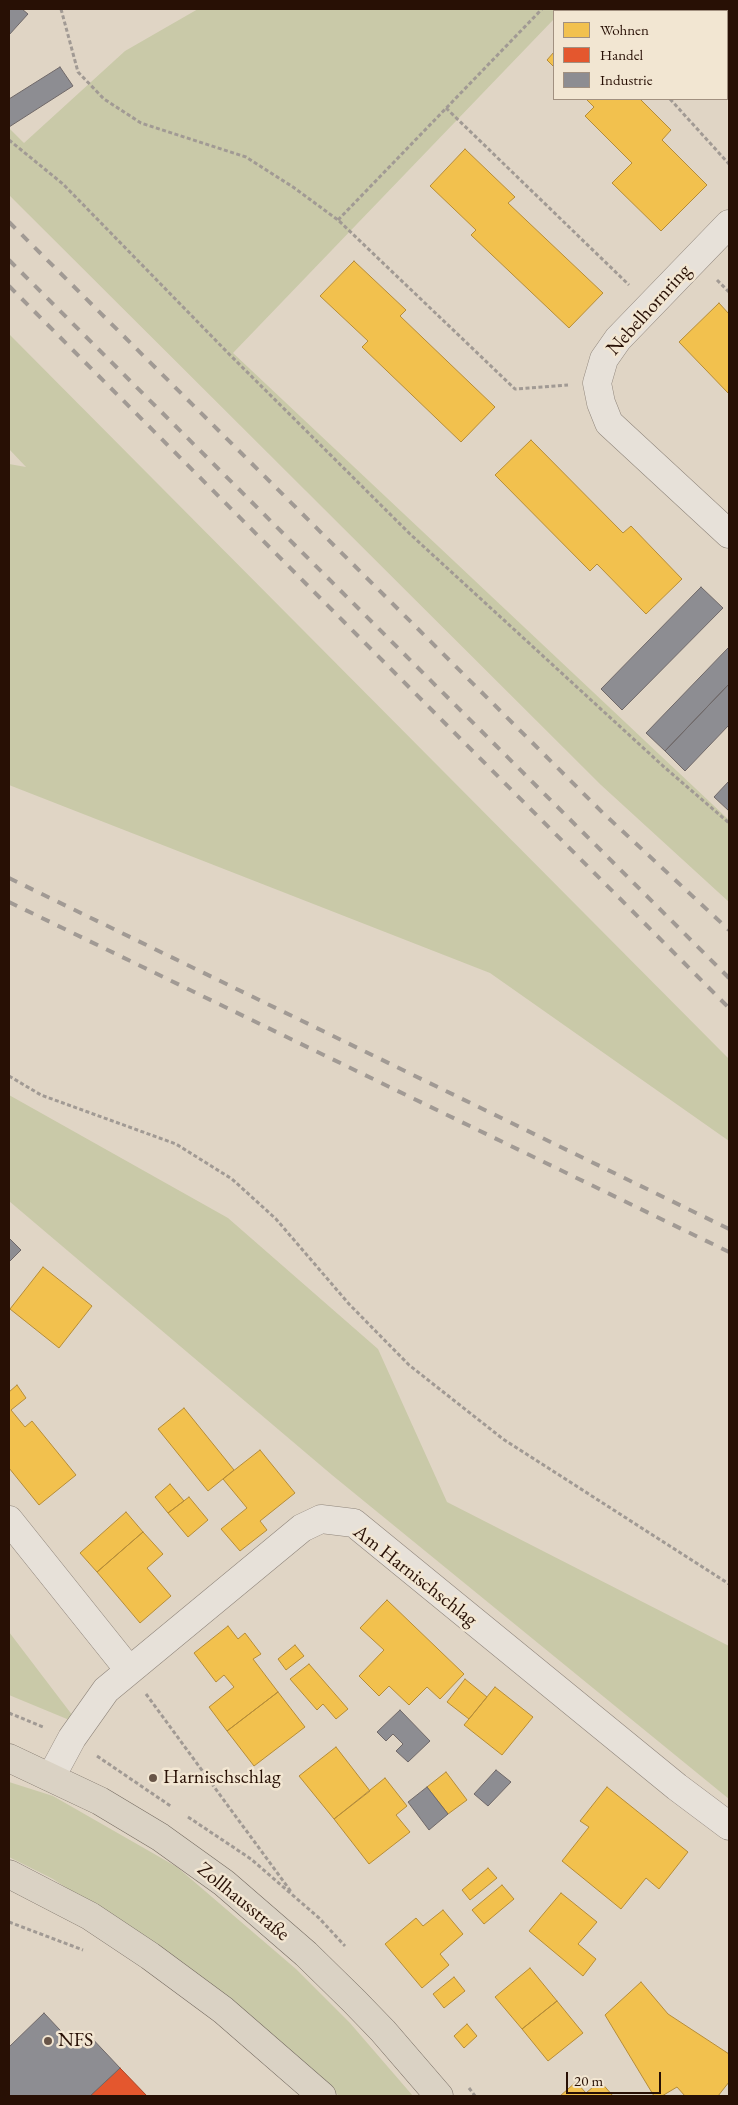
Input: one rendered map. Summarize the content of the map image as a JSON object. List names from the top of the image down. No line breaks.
{"streets":{"main road":["Zollhausstraße"],"street":["Nebelhornring","Am Harnischschlag"]},"crossings":[["Am Harnischschlag","Zollhausstraße"]],"places":["Harnischschlag","NFS"],"legend":["Wohnen","Handel","Industrie"],"scale_bar":"20 m"}
